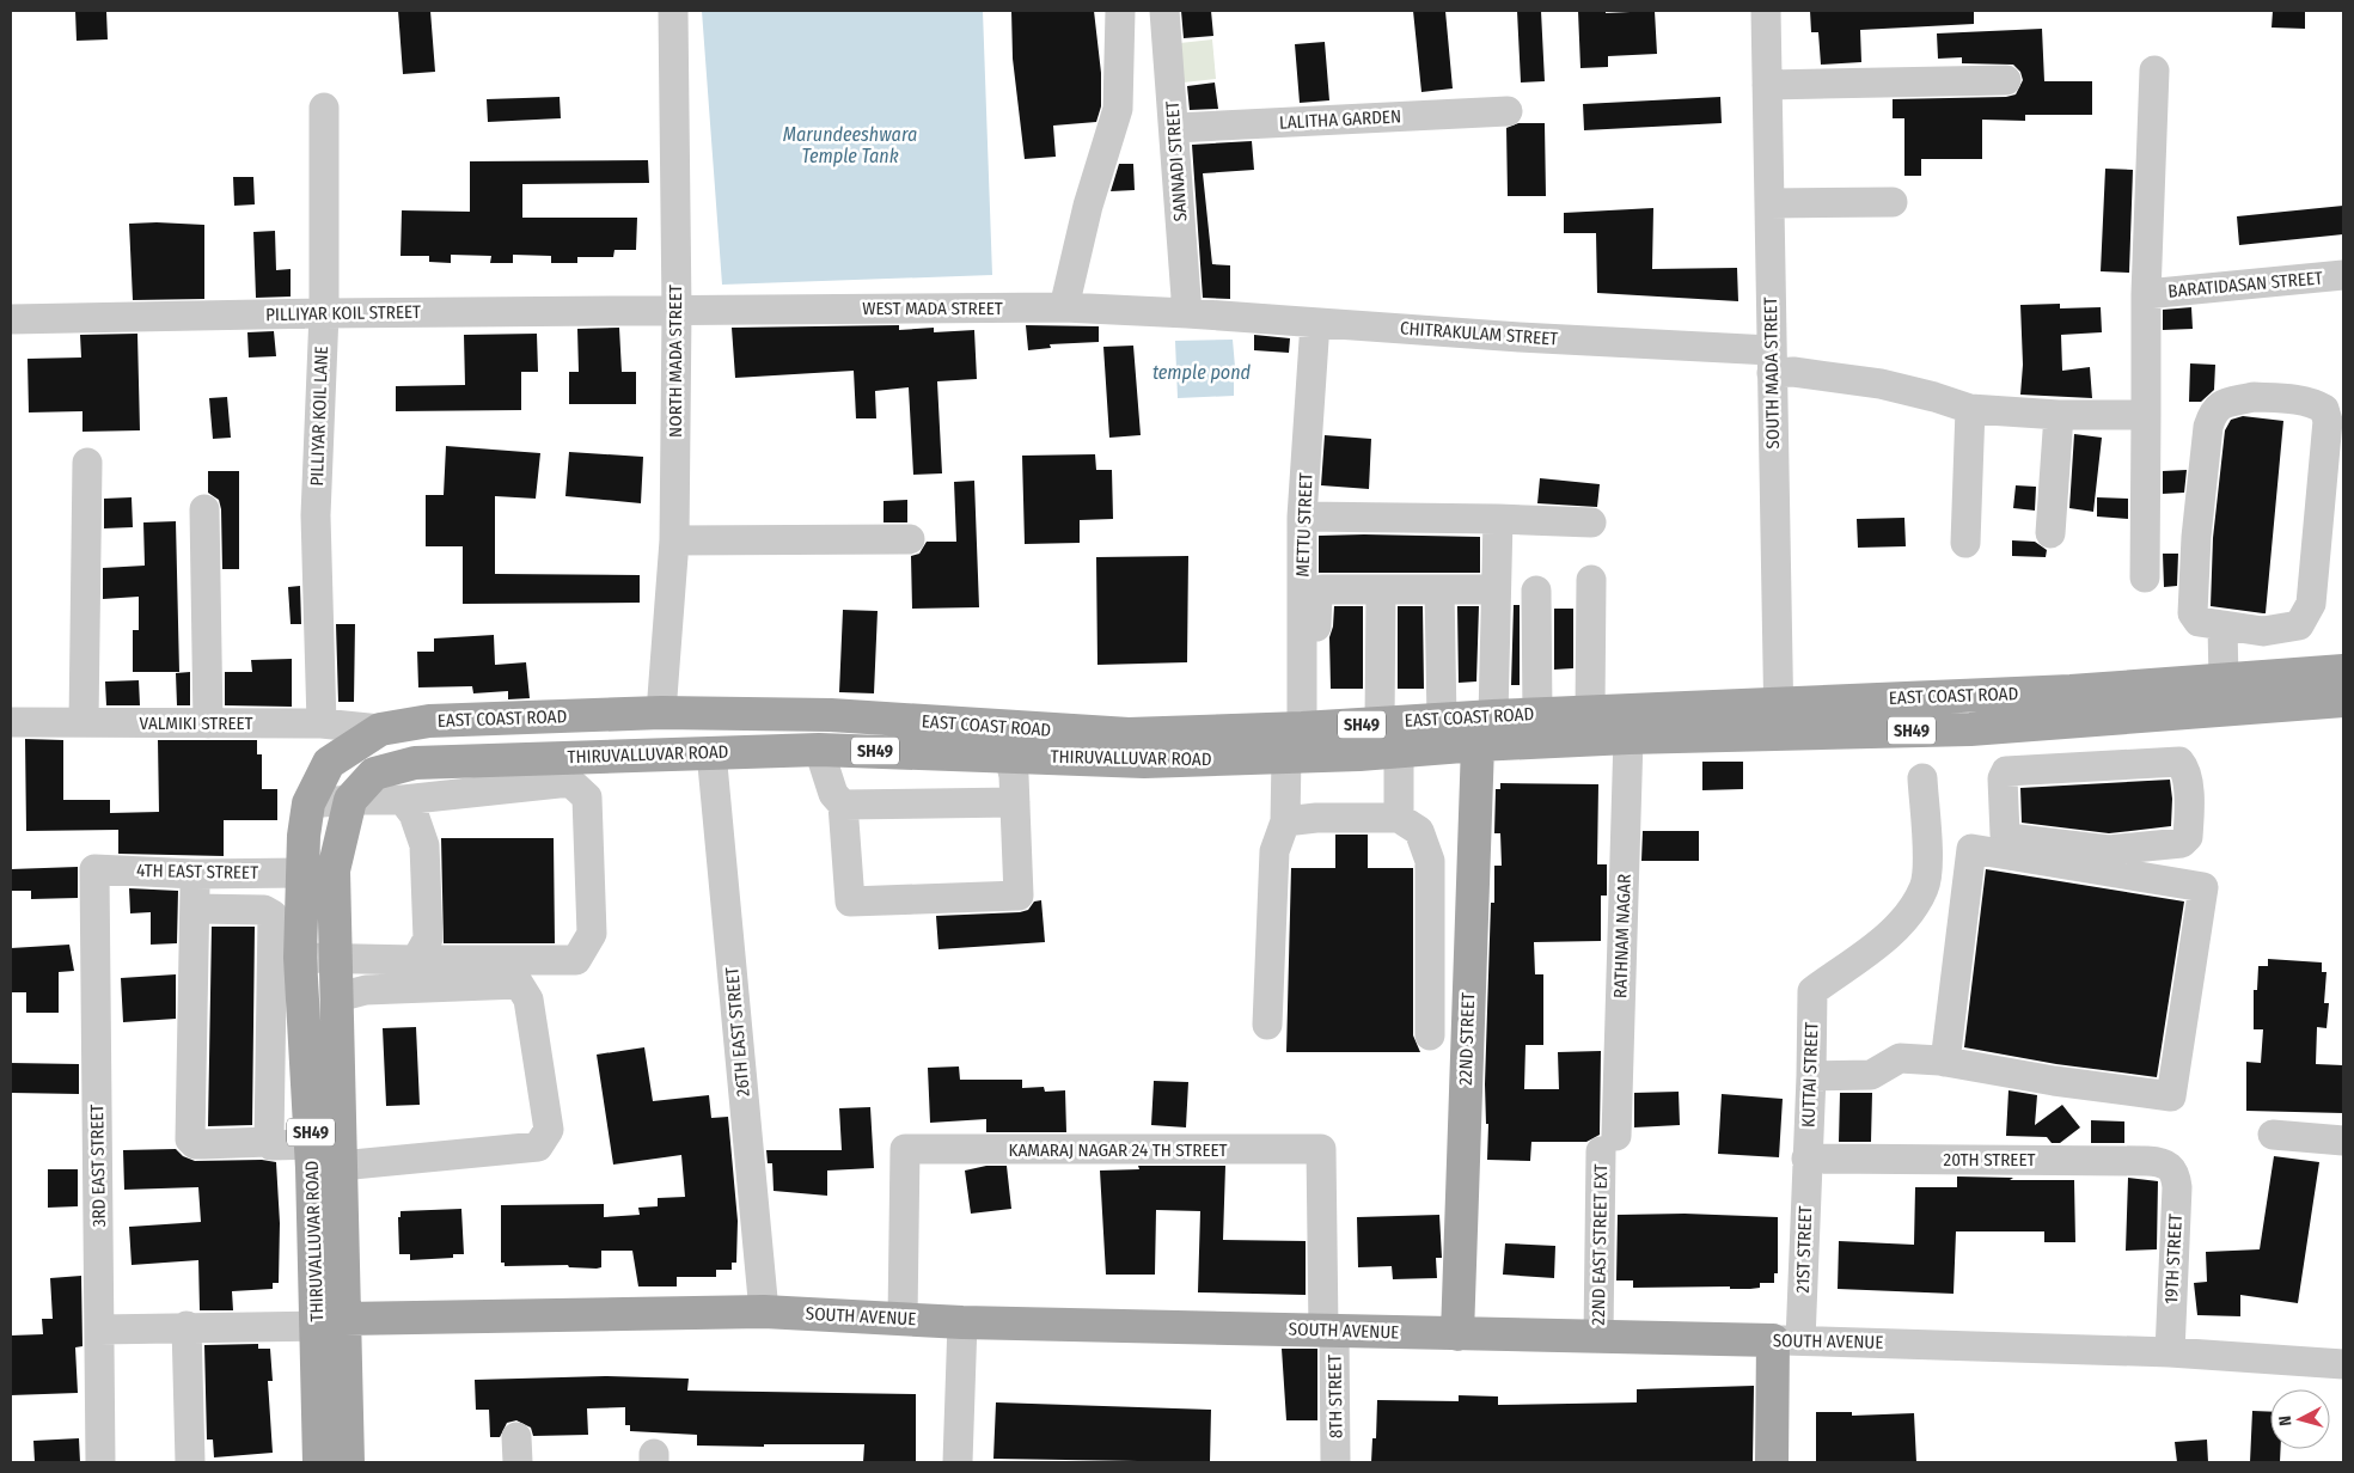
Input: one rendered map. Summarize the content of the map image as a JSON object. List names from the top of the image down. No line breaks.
{"streets":{"main road":["EAST COAST ROAD","SH49","THIRUVALLUVAR ROAD","22ND STREET","SOUTH AVENUE"],"street":["LALITHA GARDEN","SANNADI STREET","BARATIDASAN STREET","WEST MADA STREET","PILLIYAR KOIL STREET","CHITRAKULAM STREET","NORTH MADA STREET","SOUTH MADA STREET","PILLIYAR KOIL LANE","METTU STREET","VALMIKI STREET","4TH EAST STREET","RATHNAM NAGAR","26TH EAST STREET","KUTTAI STREET","KAMARAJ NAGAR 24 TH STREET","20TH STREET","3RD EAST STREET","22ND EAST STREET EXT","21ST STREET","19TH STREET","8TH STREET"]},"crossings":[["LALITHA GARDEN","SANNADI STREET"],["SANNADI STREET","WEST MADA STREET"],["SANNADI STREET","CHITRAKULAM STREET"],["WEST MADA STREET","PILLIYAR KOIL STREET"],["WEST MADA STREET","CHITRAKULAM STREET"],["WEST MADA STREET","NORTH MADA STREET"],["PILLIYAR KOIL STREET","NORTH MADA STREET"],["PILLIYAR KOIL STREET","PILLIYAR KOIL LANE"],["CHITRAKULAM STREET","SOUTH MADA STREET"],["CHITRAKULAM STREET","METTU STREET"],["NORTH MADA STREET","EAST COAST ROAD"],["SOUTH MADA STREET","EAST COAST ROAD"],["PILLIYAR KOIL LANE","VALMIKI STREET"],["METTU STREET","EAST COAST ROAD"],["EAST COAST ROAD","VALMIKI STREET"],["EAST COAST ROAD","THIRUVALLUVAR ROAD"],["EAST COAST ROAD","RATHNAM NAGAR"],["EAST COAST ROAD","22ND STREET"],["VALMIKI STREET","THIRUVALLUVAR ROAD"],["SH49","THIRUVALLUVAR ROAD"],["SH49","SOUTH AVENUE"],["THIRUVALLUVAR ROAD","4TH EAST STREET"],["THIRUVALLUVAR ROAD","26TH EAST STREET"],["THIRUVALLUVAR ROAD","22ND STREET"],["THIRUVALLUVAR ROAD","SOUTH AVENUE"],["4TH EAST STREET","3RD EAST STREET"],["RATHNAM NAGAR","22ND EAST STREET EXT"],["26TH EAST STREET","SOUTH AVENUE"],["22ND STREET","SOUTH AVENUE"],["KUTTAI STREET","20TH STREET"],["KUTTAI STREET","21ST STREET"],["KAMARAJ NAGAR 24 TH STREET","SOUTH AVENUE"],["KAMARAJ NAGAR 24 TH STREET","8TH STREET"],["20TH STREET","21ST STREET"],["20TH STREET","19TH STREET"],["22ND EAST STREET EXT","SOUTH AVENUE"],["21ST STREET","SOUTH AVENUE"],["19TH STREET","SOUTH AVENUE"],["SOUTH AVENUE","8TH STREET"]],"water":["Marundeeshwara Temple Tank","temple pond"],"north":"left"}
